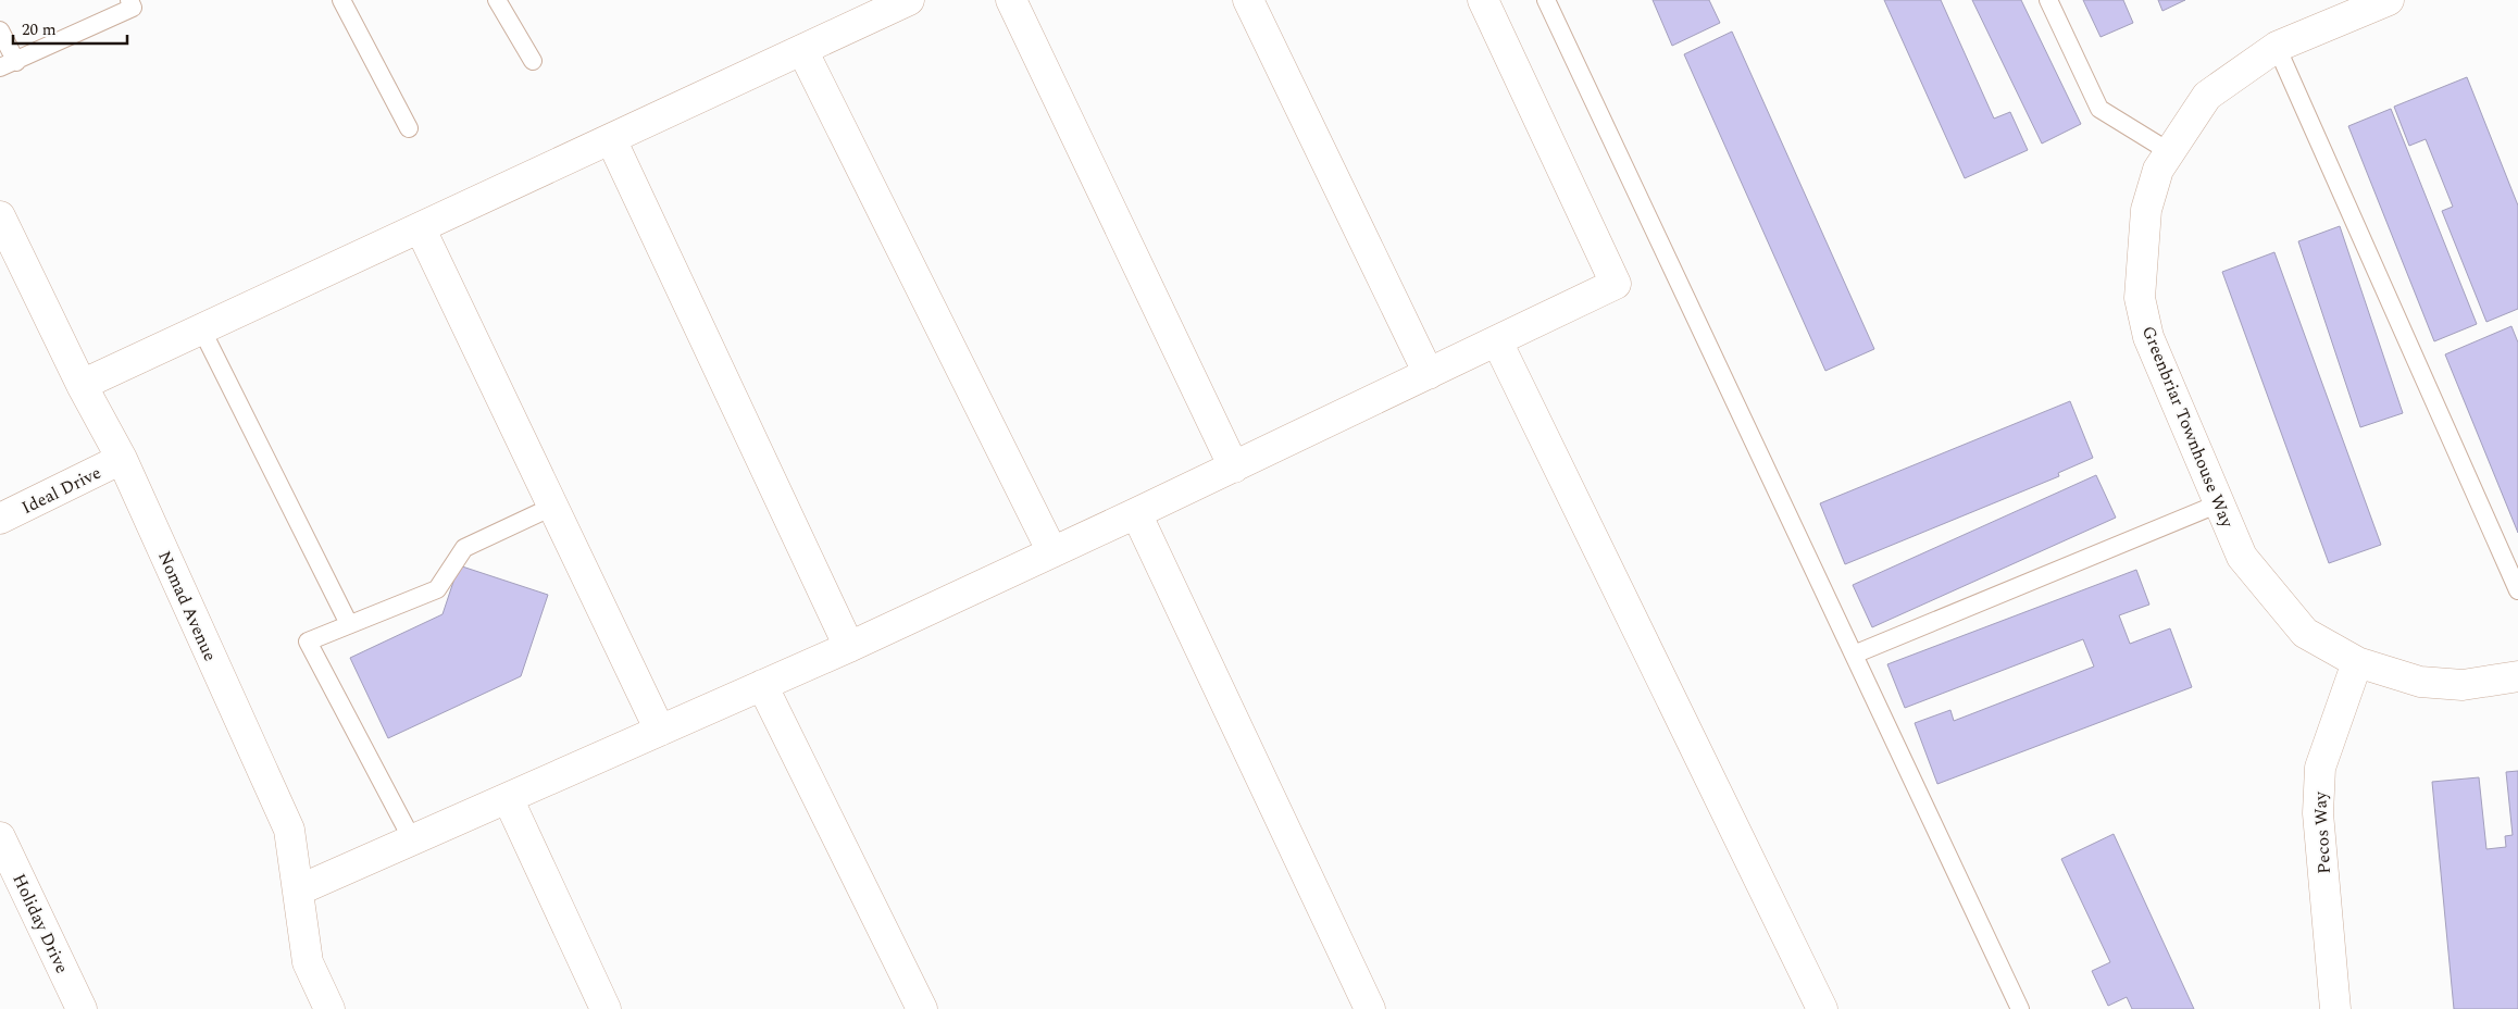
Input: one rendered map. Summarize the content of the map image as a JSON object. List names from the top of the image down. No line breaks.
{"streets":{"street":["Greenbriar Townhouse Way","Ideal Drive","Nomad Avenue","Pecos Way","Holiday Drive"]},"crossings":[["Greenbriar Townhouse Way","Pecos Way"],["Ideal Drive","Nomad Avenue"]],"scale_bar":"20 m"}
